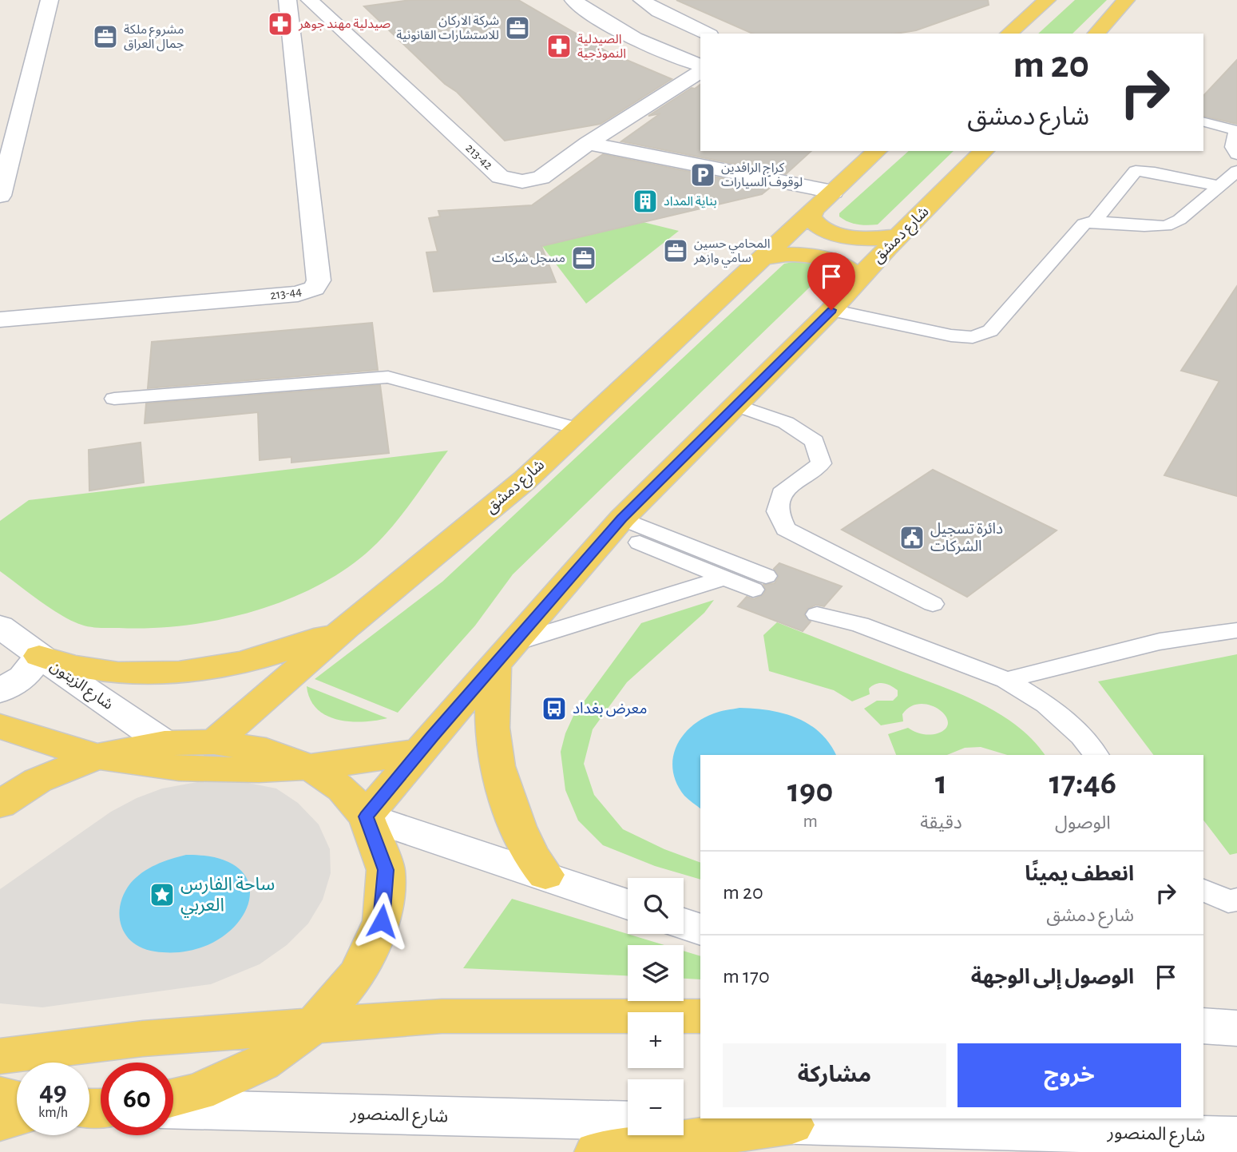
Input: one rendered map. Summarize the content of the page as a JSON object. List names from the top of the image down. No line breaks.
{"streets":{"main road":["شارع دمشق"],"street":["213-42","213-44","شارع الزيتون","شارع المنصور"]},"places":{"pharmacy":["صيدلية مهند جوهر","الصيدلية النموذجية"],"office":["شركة الاركان للاستشارات القانونية","مشروع ملكة جمال العراق","المحامي حسين سامي وازهر","مسجل شركات"],"parking":["كراج الرافدين لوقوف السيارات"],"building":["بناية المداد"],"public building":["دائرة تسجيل الشركات"],"bus stop":["معرض بغداد"],"place":["ساحة الفارس العربي"]},"page":{"turn":["20 m","شارع دمشق"],"eta":["17:46","الوصول","1","دقيقة","190","m"],"list":[{"name":"انعطف يمينًا","note":"شارع دمشق","value":"20 m"},{"name":"الوصول إلى الوجهة","value":"170 m"}],"map_buttons":["+","−"],"buttons":["خروج","مشاركة"],"speed":"49 km/h","limit":"60"}}
